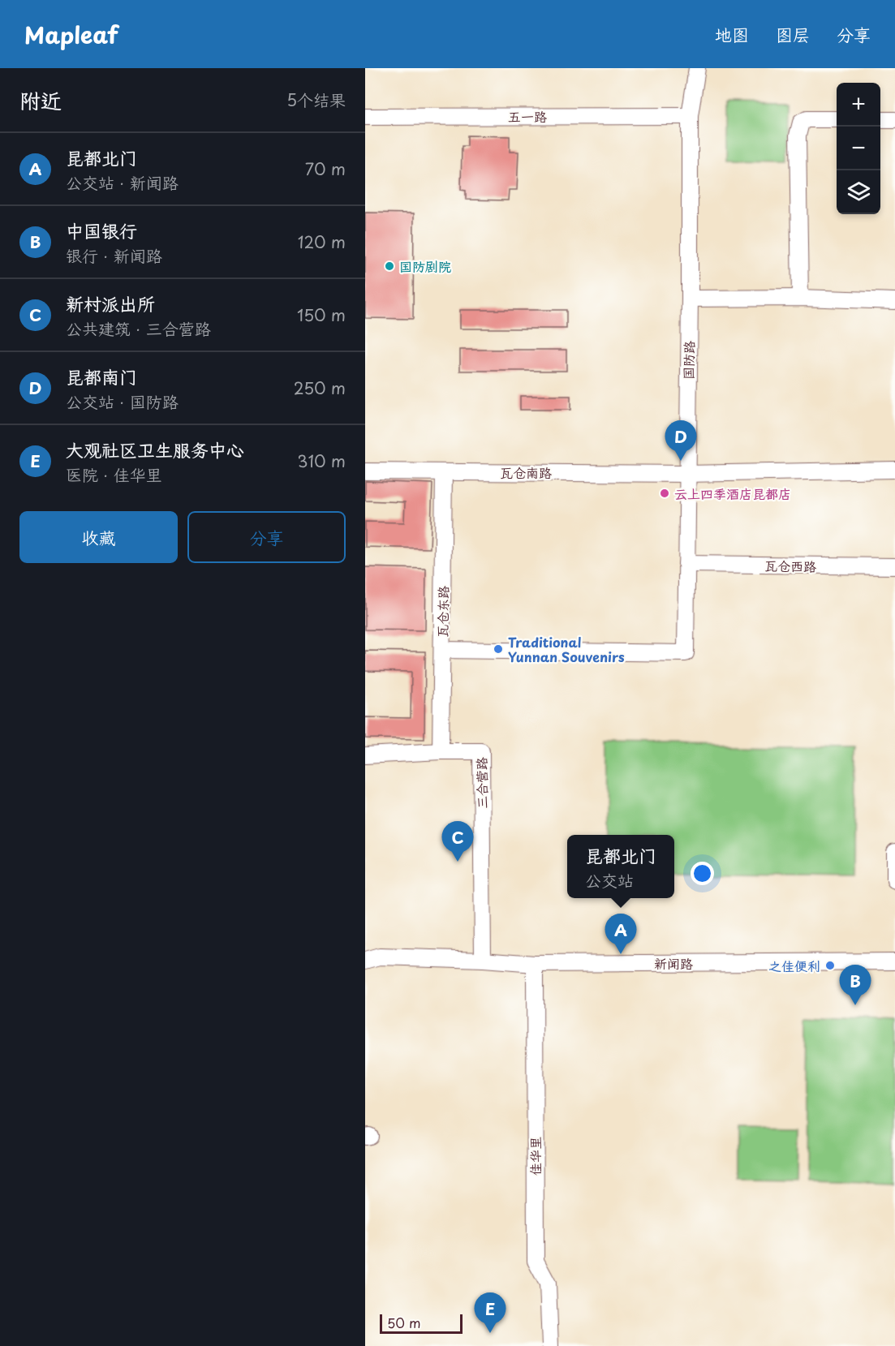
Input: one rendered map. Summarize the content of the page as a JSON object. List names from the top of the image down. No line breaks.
{"streets":{"street":["五一路","国防路","瓦仓南路","瓦仓西路","瓦仓东路","三合营路","新闻路","佳华里"]},"crossings":[["五一路","国防路"],["国防路","瓦仓南路"],["国防路","瓦仓西路"],["国防路","瓦仓东路"],["瓦仓南路","瓦仓东路"],["瓦仓东路","三合营路"],["三合营路","新闻路"],["新闻路","佳华里"]],"places":["国防剧院","云上四季酒店昆都店","Traditional Yunnan Souvenirs","之佳便利"],"scale_bar":"50 m","page":{"header":"Mapleaf","nav":["地图","图层","分享"],"heading":["附近","5个结果"],"map_buttons":["+","−"],"list":[{"mark":"A","name":"昆都北门","note":"公交站 · 新闻路","value":"70 m"},{"mark":"B","name":"中国银行","note":"银行 · 新闻路","value":"120 m"},{"mark":"C","name":"新村派出所","note":"公共建筑 · 三合营路","value":"150 m"},{"mark":"D","name":"昆都南门","note":"公交站 · 国防路","value":"250 m"},{"mark":"E","name":"大观社区卫生服务中心","note":"医院 · 佳华里","value":"310 m"}],"pins":["D","C","A","B","E"],"buttons":["收藏","分享"],"popup":["昆都北门","公交站"],"scale":"50 m"}}
